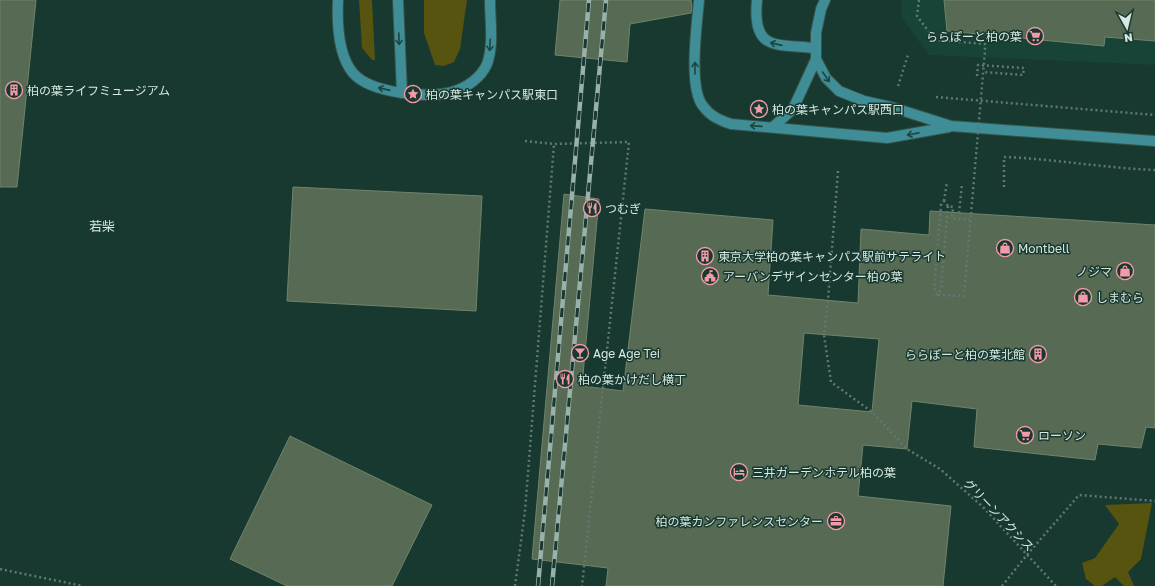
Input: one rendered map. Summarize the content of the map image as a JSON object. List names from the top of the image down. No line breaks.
{"streets":{"path":["グリーンアクシス"]},"districts":["若柴"],"places":{"supermarket":["ららぽーと柏の葉","ローソン"],"building":["柏の葉ライフミュージアム","東京大学柏の葉キャンパス駅前サテライト","ららぽーと柏の葉北館"],"place":["柏の葉キャンパス駅東口","柏の葉キャンパス駅西口"],"restaurant":["つむぎ","柏の葉かけだし横丁"],"shop":["Montbell","ノジマ","しまむら"],"public building":["アーバンデザインセンター柏の葉"],"bar":["Age Age Tei"],"hotel":["三井ガーデンホテル柏の葉"],"office":["柏の葉カンファレンスセンター"]},"north":"bottom"}
